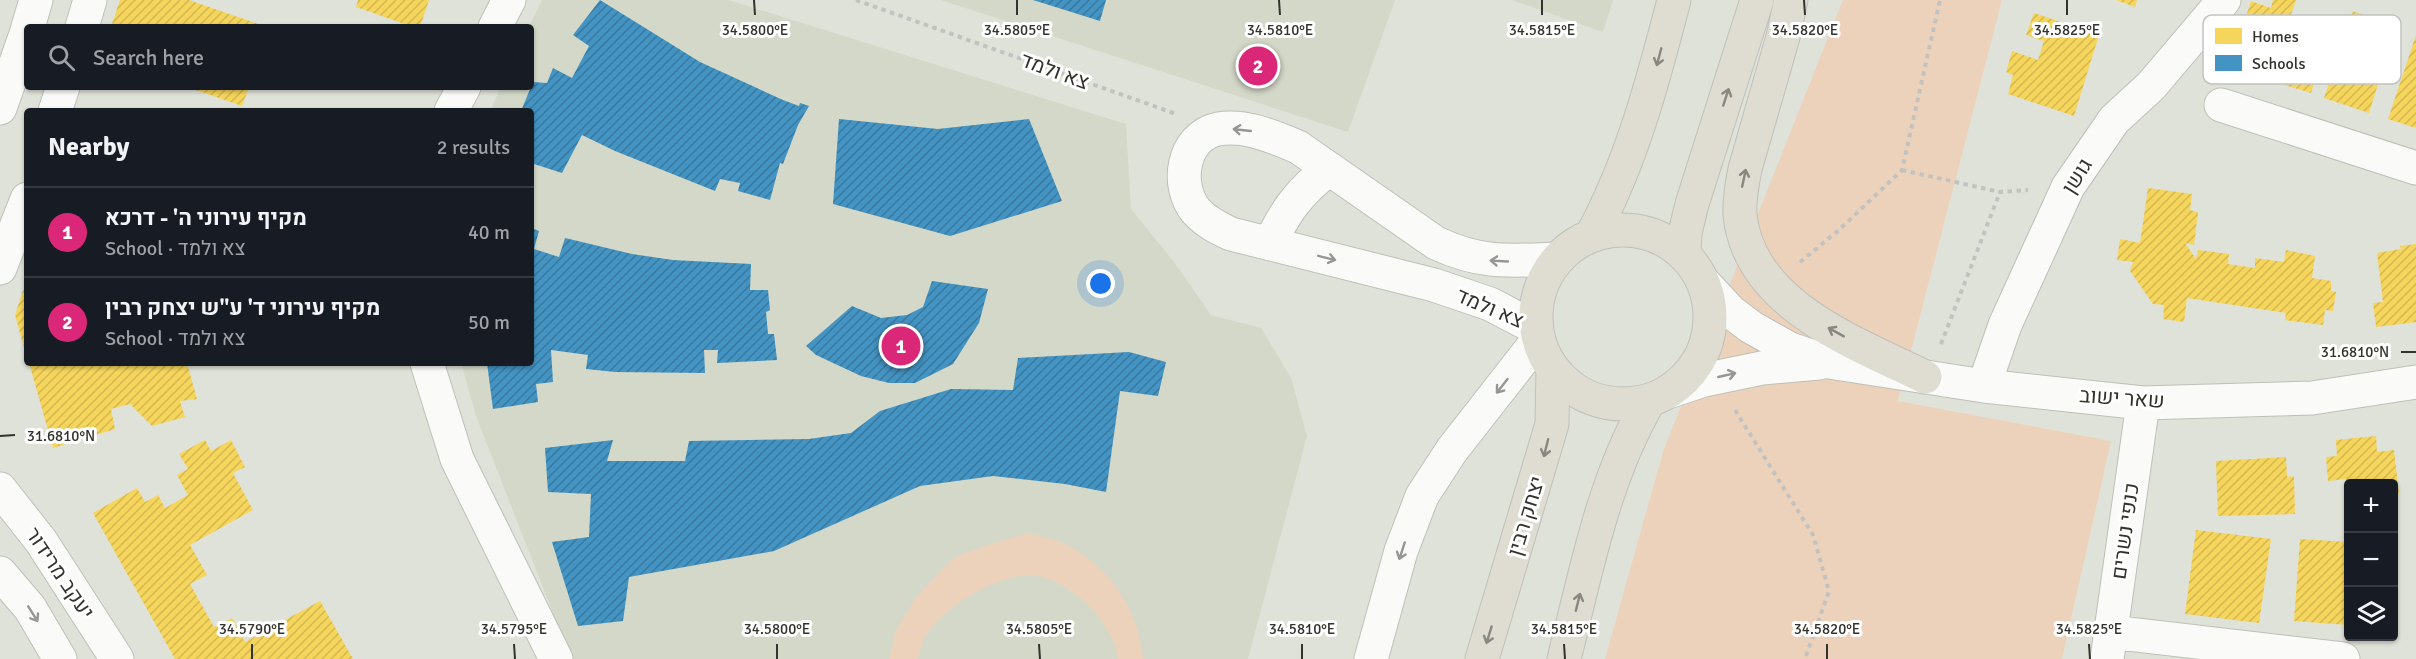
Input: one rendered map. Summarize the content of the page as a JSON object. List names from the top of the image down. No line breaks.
{"streets":{"main road":["יצחק רבין"],"street":["צא ולמד","גושן","שאר ישוב","כנפי נשרים","יעקב מרידור"]},"crossings":[["צא ולמד","שאר ישוב"],["צא ולמד","יצחק רבין"],["גושן","שאר ישוב"],["שאר ישוב","יצחק רבין"],["שאר ישוב","כנפי נשרים"]],"legend":["Homes","Schools"],"page":{"search":"Search here","pins":["2","1"],"heading":["Nearby","2 results"],"list":[{"mark":"1","name":"מקיף עירוני ה' - דרכא","note":"School · צא ולמד","value":"40 m"},{"mark":"2","name":"מקיף עירוני ד' ע\"ש יצחק רבין","note":"School · צא ולמד","value":"50 m"}],"map_buttons":["+","−"]},"coordinates":["34.5800°E","34.5805°E","34.5810°E","34.5815°E","34.5820°E","34.5825°E","31.6810°N","34.5790°E","34.5795°E"]}
